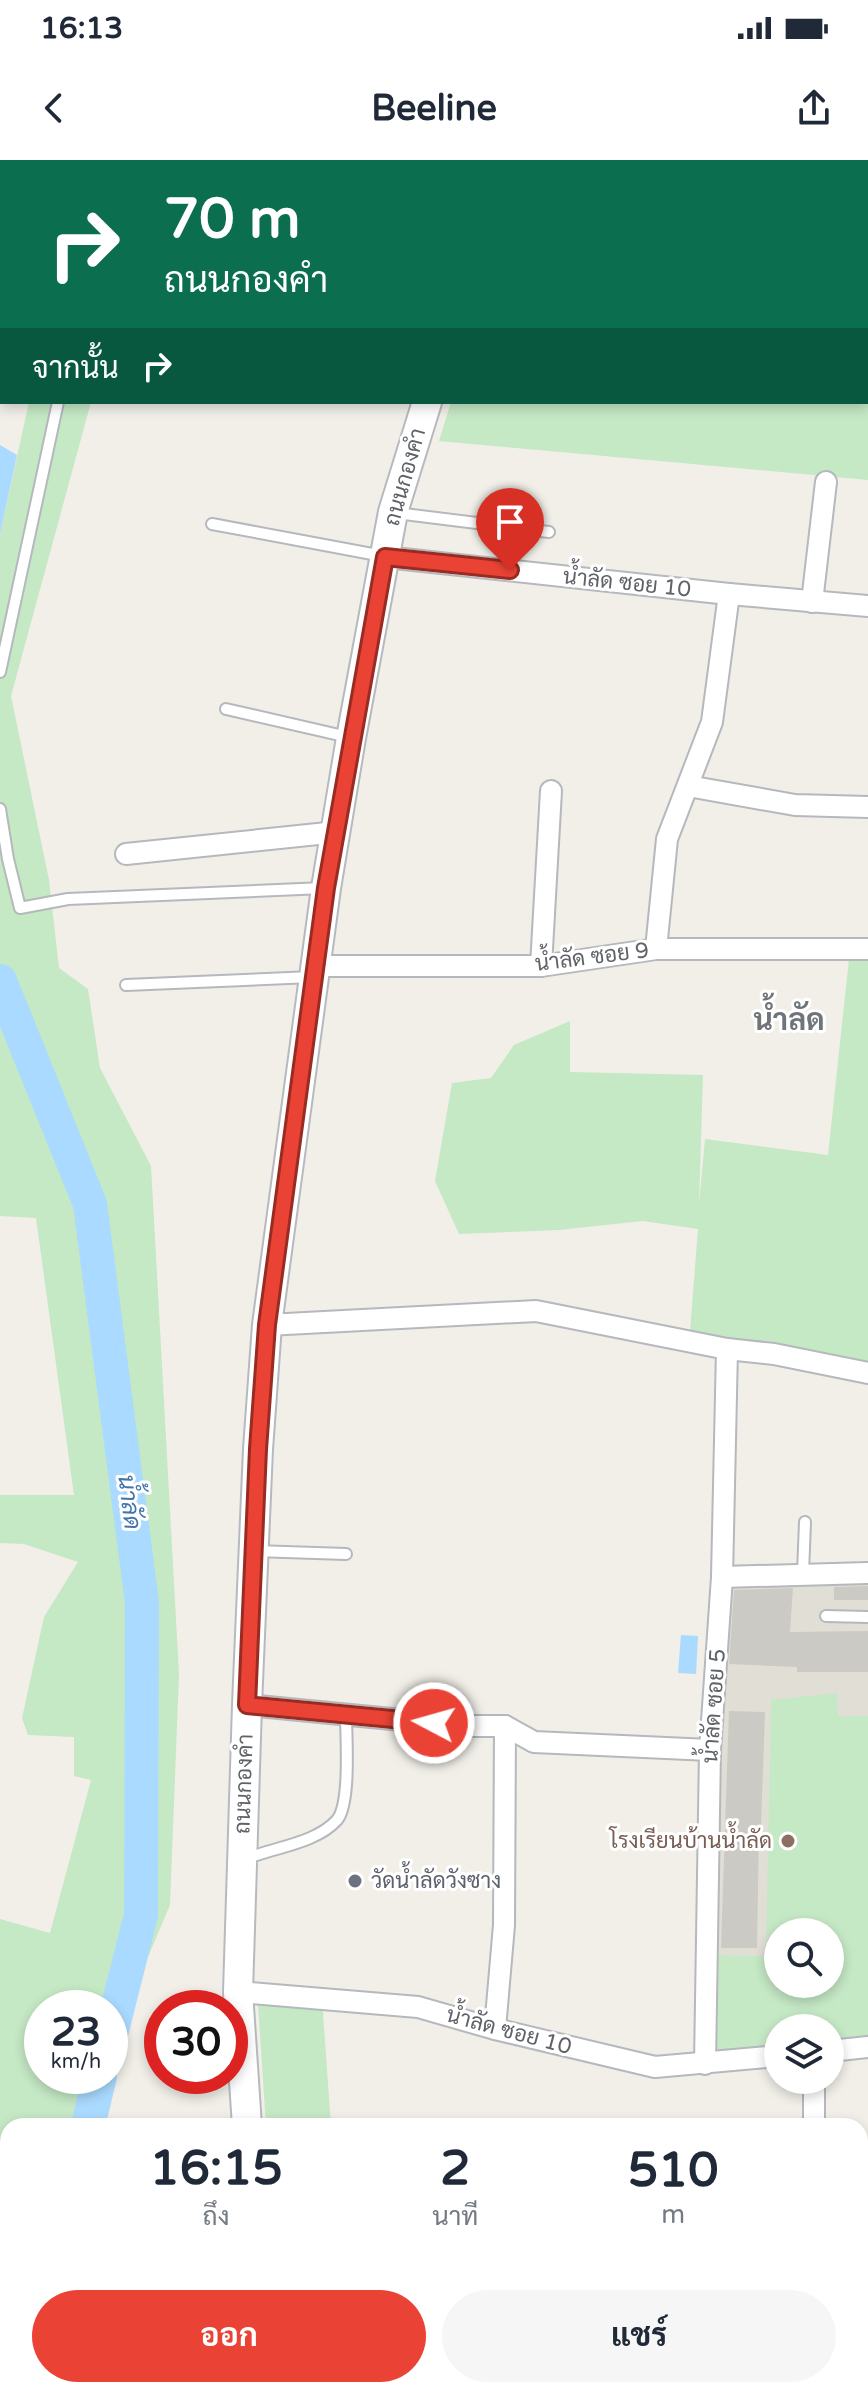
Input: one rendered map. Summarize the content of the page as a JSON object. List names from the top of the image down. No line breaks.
{"streets":{"street":["ถนนกองคำ","น้ำลัด ซอย 10","น้ำลัด ซอย 9","น้ำลัด ซอย 5"]},"crossings":[["ถนนกองคำ","น้ำลัด ซอย 10"],["ถนนกองคำ","น้ำลัด ซอย 9"],["น้ำลัด ซอย 10","น้ำลัด ซอย 5"]],"districts":["น้ำลัด"],"water":["น้ำลัด"],"places":["โรงเรียนบ้านน้ำลัด","วัดน้ำลัดวังซาง"],"page":{"status":"16:13","header":"Beeline","turn":["70 m","ถนนกองคำ"],"then":"จากนั้น","speed":"23 km/h","limit":"30","eta":["16:15","ถึง","2","นาที","510","m"],"buttons":["ออก","แชร์"]}}
